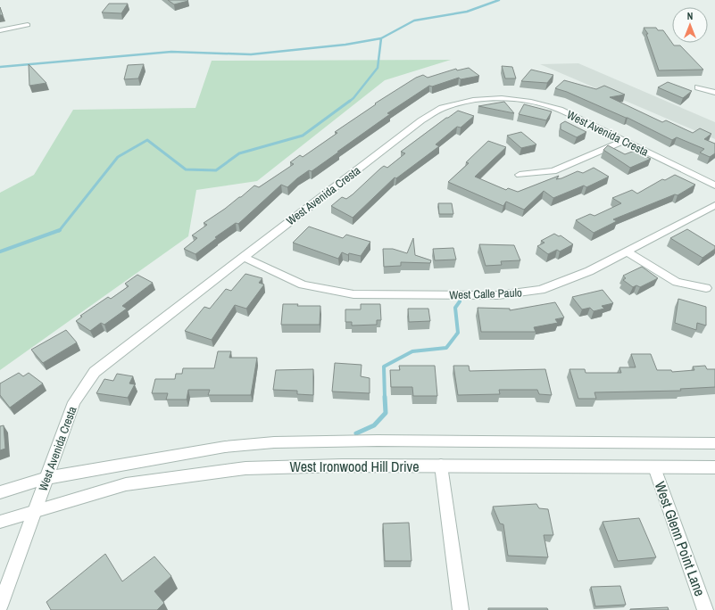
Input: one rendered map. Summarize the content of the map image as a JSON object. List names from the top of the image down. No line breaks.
{"streets":{"street":["West Avenida Cresta","West Calle Paulo","West Ironwood Hill Drive","West Glenn Point Lane"]},"crossings":[["West Avenida Cresta","West Calle Paulo"],["West Avenida Cresta","West Ironwood Hill Drive"],["West Ironwood Hill Drive","West Glenn Point Lane"]],"north":"top"}
